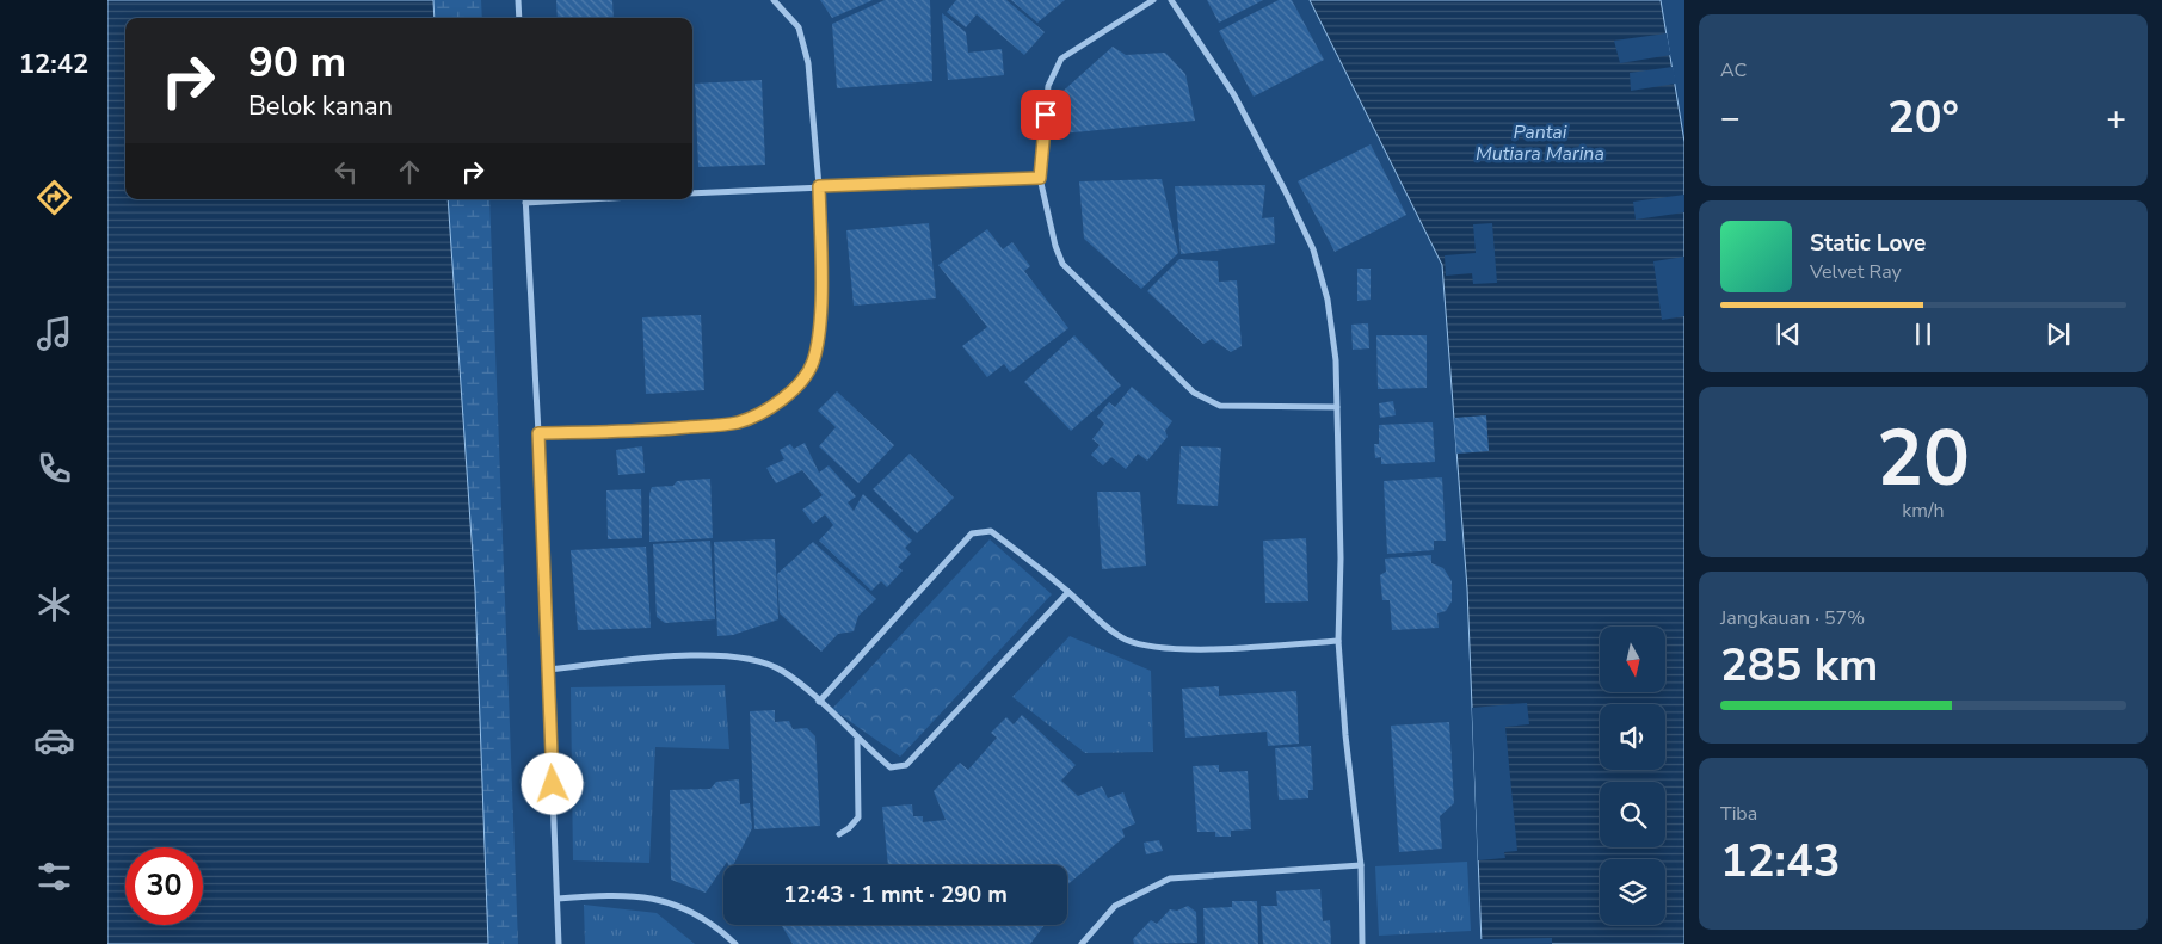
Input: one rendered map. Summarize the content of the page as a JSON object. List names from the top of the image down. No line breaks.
{"water":["Pantai Mutiara Marina"],"north":"bottom","page":{"tabs":"12:42","tile":["AC",["20","km/h"],["Jangkauan · 57%","285 km"],["Tiba","12:43"]],"turn":["90 m","Belok kanan"],"heat":["−","20°","+"],"song":["Static Love","Velvet Ray"],"limit":"30","trip":"12:43 · 1 mnt · 290 m"}}
